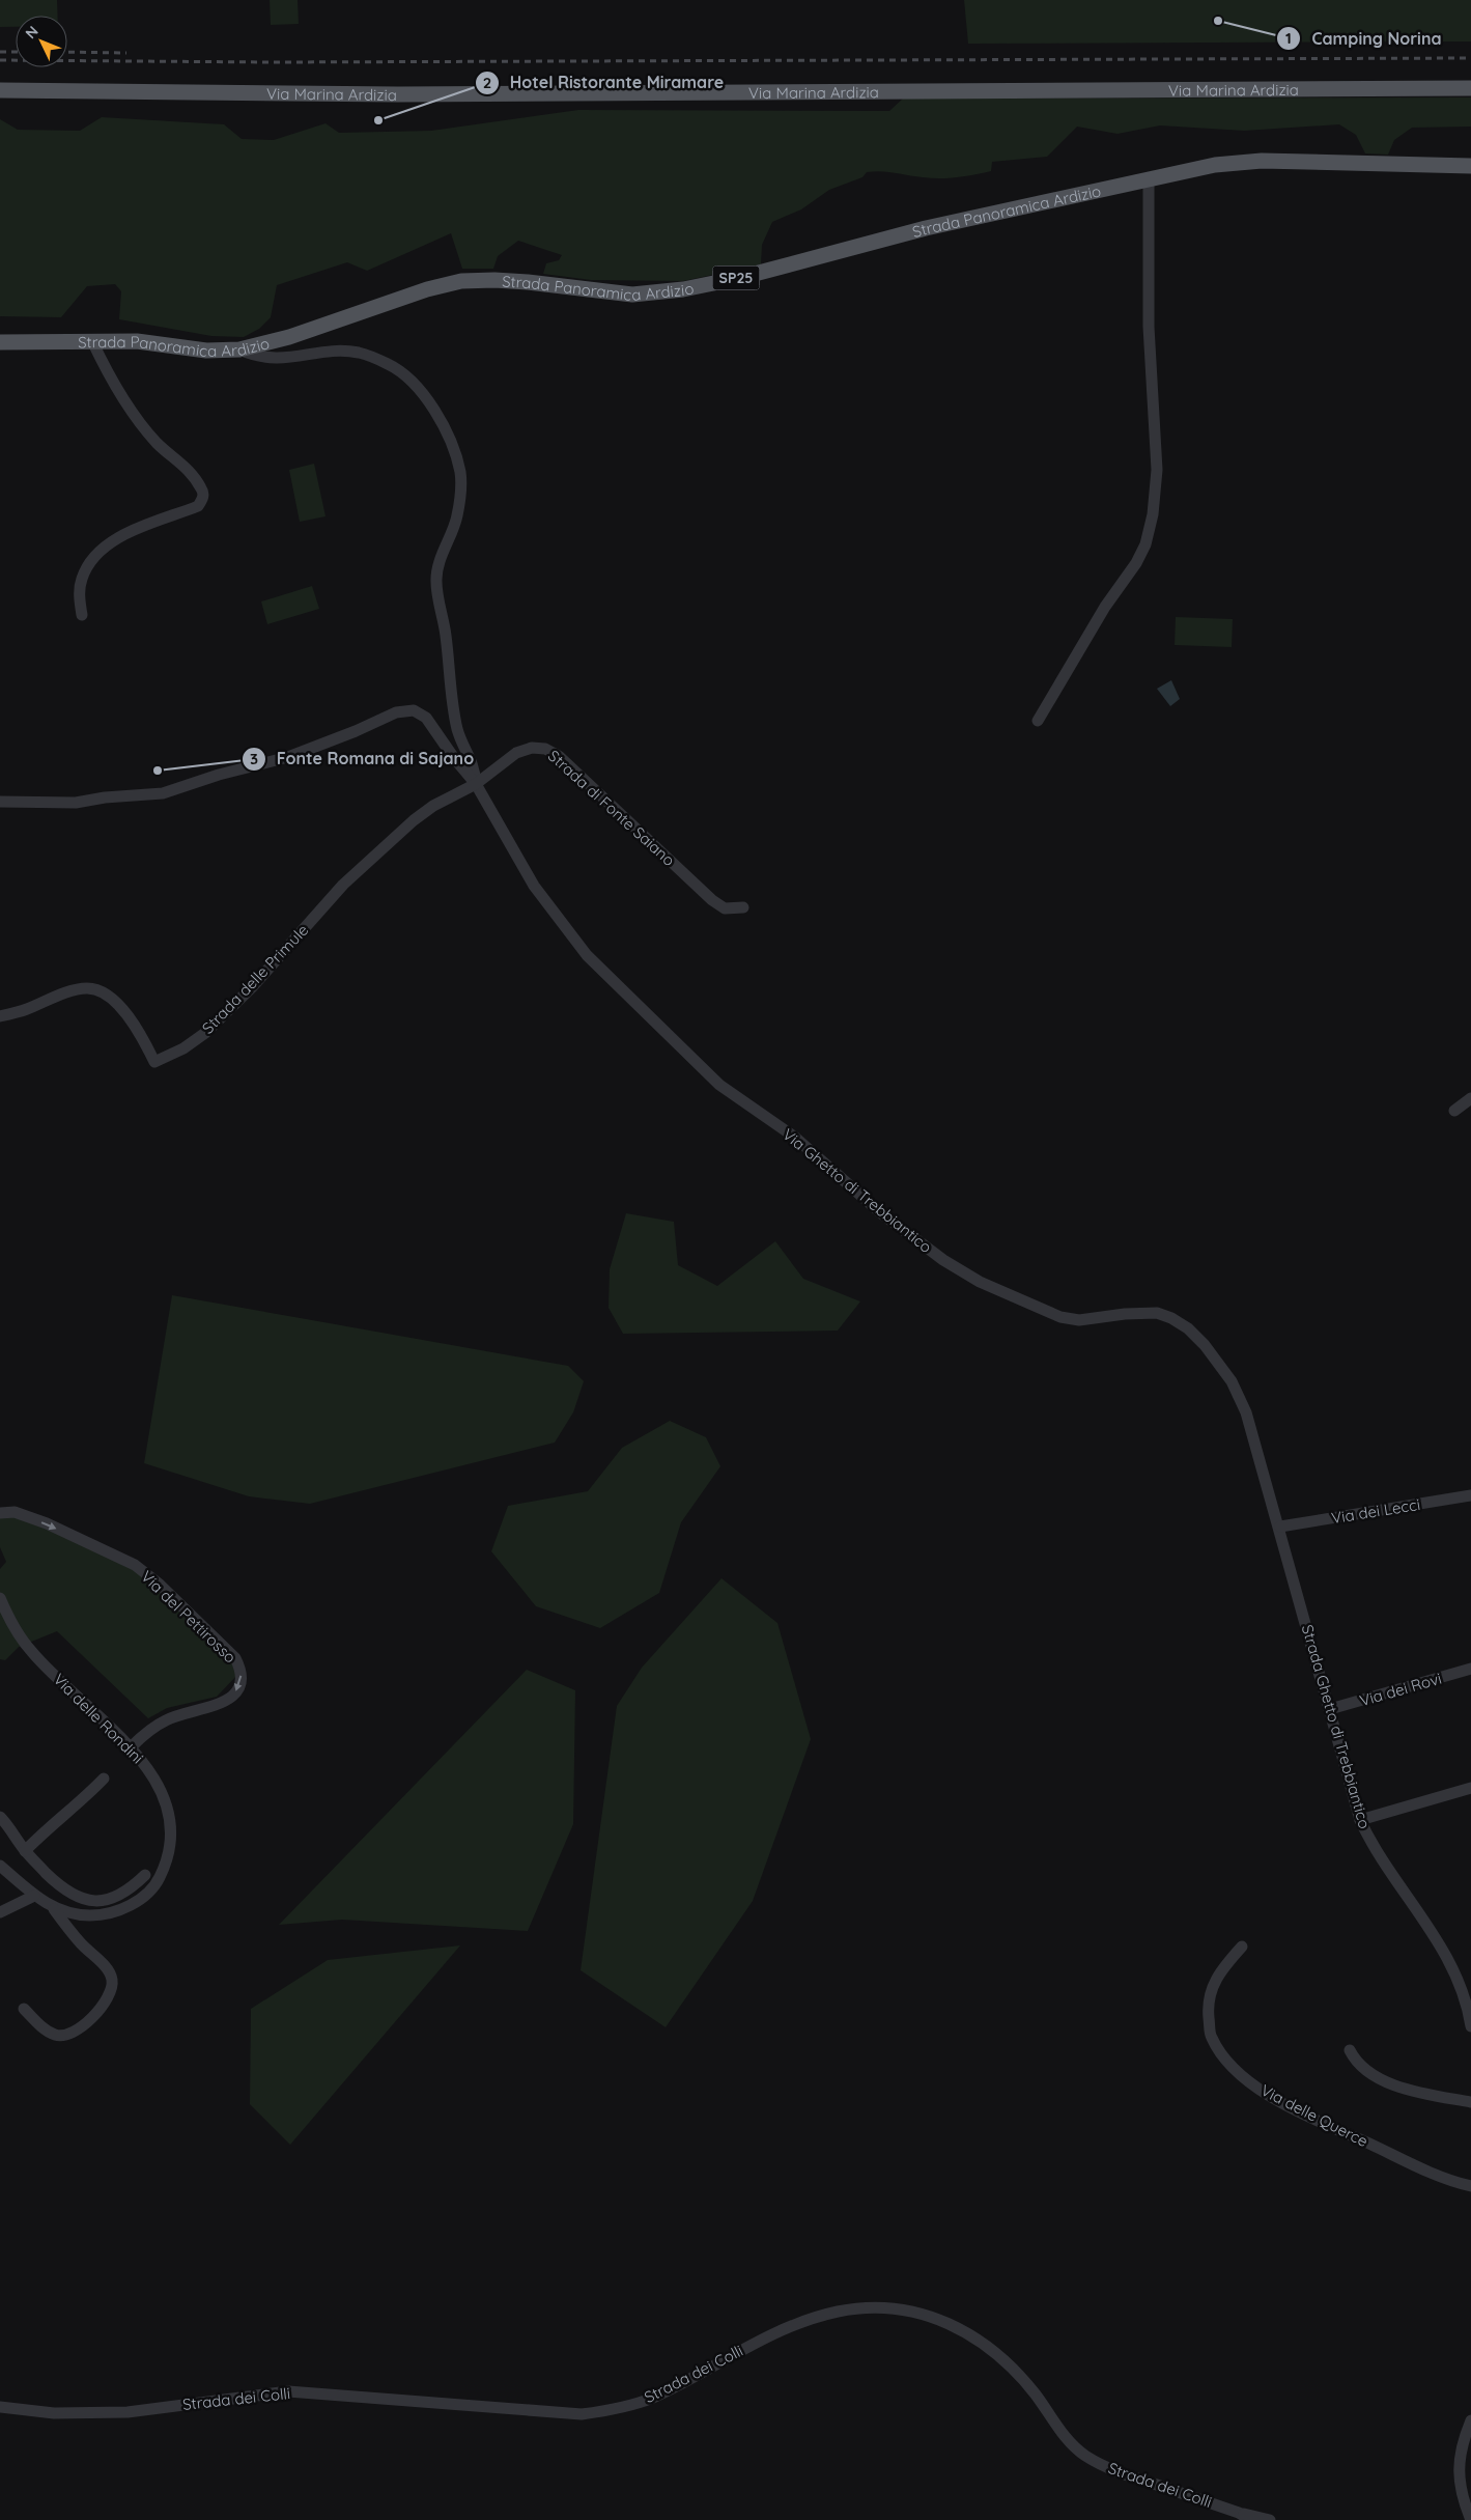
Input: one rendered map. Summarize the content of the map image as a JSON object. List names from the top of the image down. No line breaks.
{"streets":{"main road":["Via Marina Ardizia","Strada Panoramica Ardizio","SP25"],"street":["Strada di Fonte Saiano","Strada delle Primule","Via Ghetto di Trebbiantico","Via dei Lecci","Via del Pettirosso","Via dei Rovi","Via delle Rondini","Strada Ghetto di Trebbiantico","Via delle Querce","Strada dei Colli"]},"crossings":[["Strada di Fonte Saiano","Strada delle Primule"],["Strada di Fonte Saiano","Via Ghetto di Trebbiantico"],["Strada delle Primule","Via Ghetto di Trebbiantico"],["Via Ghetto di Trebbiantico","Via dei Lecci"],["Via Ghetto di Trebbiantico","Strada Ghetto di Trebbiantico"],["Via dei Lecci","Strada Ghetto di Trebbiantico"],["Via del Pettirosso","Via delle Rondini"],["Via dei Rovi","Strada Ghetto di Trebbiantico"]],"places":["Camping Norina","Hotel Ristorante Miramare","Fonte Romana di Sajano"],"north":"top left"}
